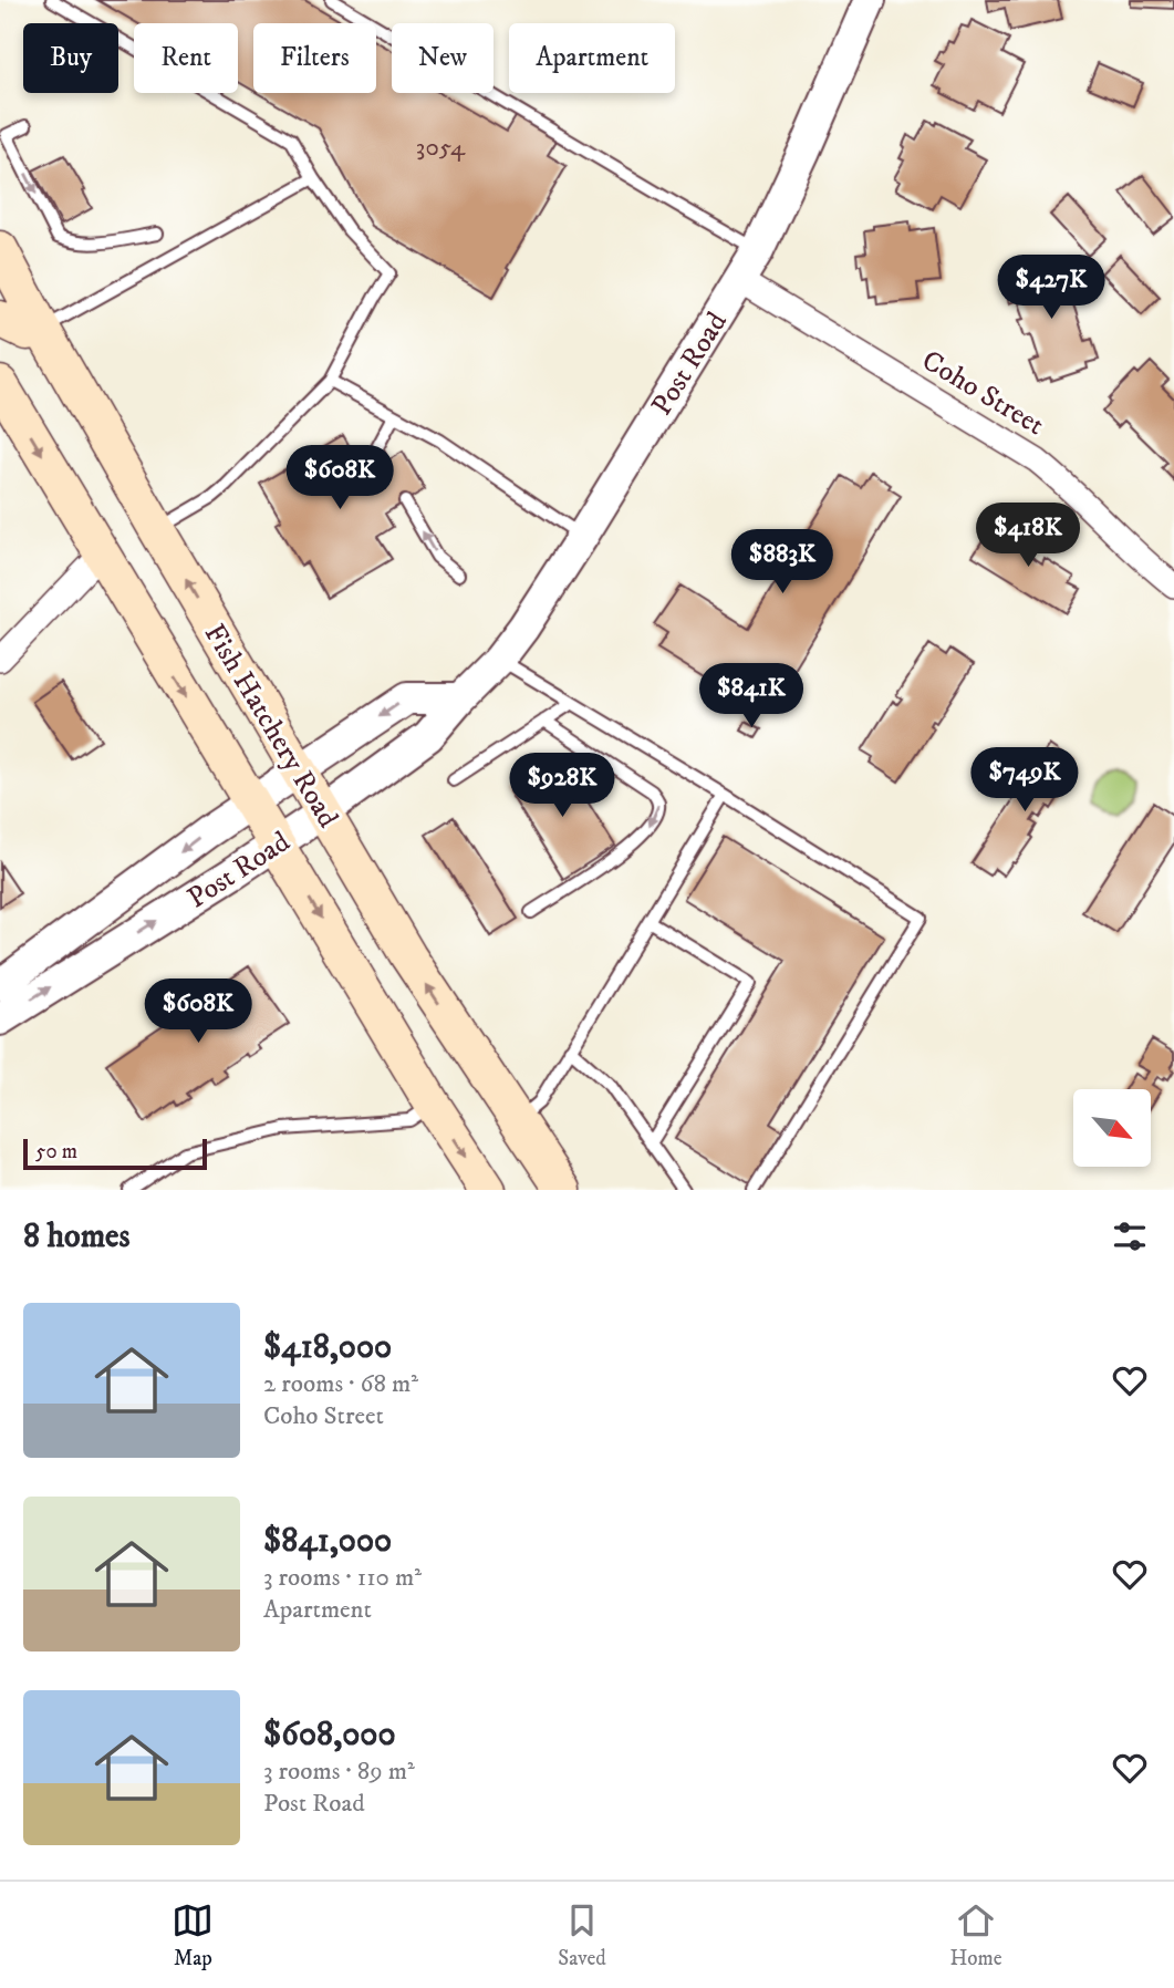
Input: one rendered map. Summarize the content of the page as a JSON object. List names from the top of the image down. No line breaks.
{"streets":{"main road":["Fish Hatchery Road"],"street":["Post Road","Coho Street"]},"crossings":[["Post Road","Coho Street"],["Post Road","Fish Hatchery Road"]],"house_numbers":["3054"],"scale_bar":"50 m","north":"bottom right","page":{"chip":["Buy","Rent","Filters","New","Apartment"],"price":["$427K","$608K","$418K","$883K","$841K","$749K","$928K","$608K"],"scale":"50 m","heading":"8 homes","list":[{"name":"$418,000","note":"2 rooms · 68 m² · Coho Street"},{"name":"$841,000","note":"3 rooms · 110 m² · Apartment"},{"name":"$608,000","note":"3 rooms · 89 m² · Post Road"}],"tabs":["Map","Saved","Home"]}}
